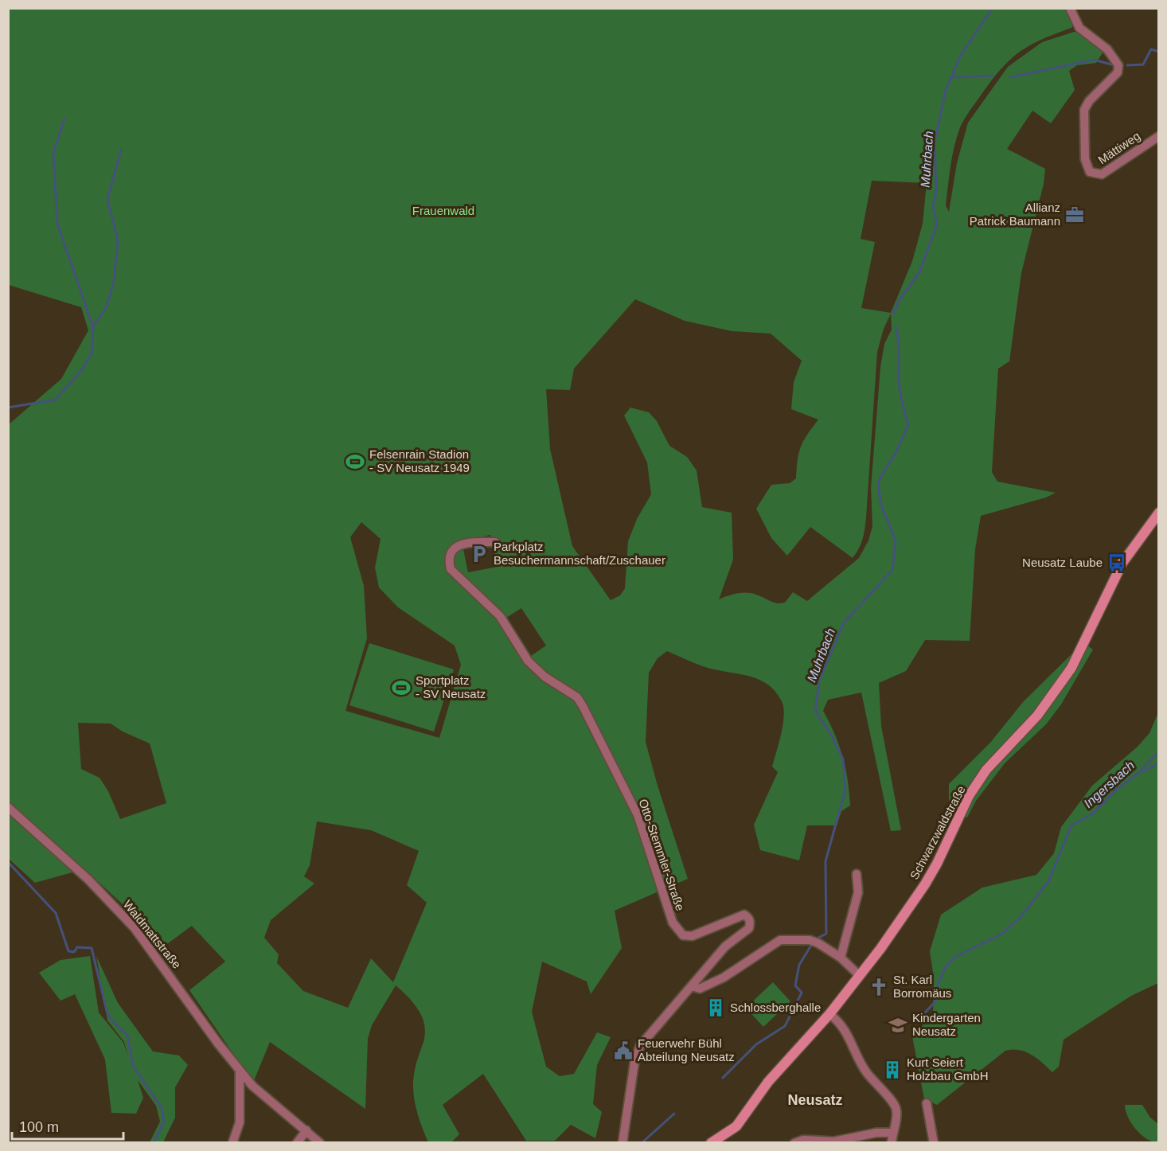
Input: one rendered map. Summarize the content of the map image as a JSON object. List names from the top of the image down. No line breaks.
{"streets":{"main road":["Schwarzwaldstraße"],"street":["Mättiweg","Otto-Stemmler-Straße","Waldmattstraße"]},"districts":["Neusatz"],"water":["Muhrbach","Ingersbach"],"parks":["Frauenwald"],"places":{"office":["Allianz Patrick Baumann"],"sports":["Felsenrain Stadion - SV Neusatz 1949","Sportplatz - SV Neusatz"],"parking":["Parkplatz Besuchermannschaft/Zuschauer"],"bus stop":["Neusatz Laube"],"church":["St. Karl Borromäus"],"building":["Schlossberghalle","Kurt Seiert Holzbau GmbH"],"school or university":["Kindergarten Neusatz"],"public building":["Feuerwehr Bühl Abteilung Neusatz"]},"scale_bar":"100 m"}
